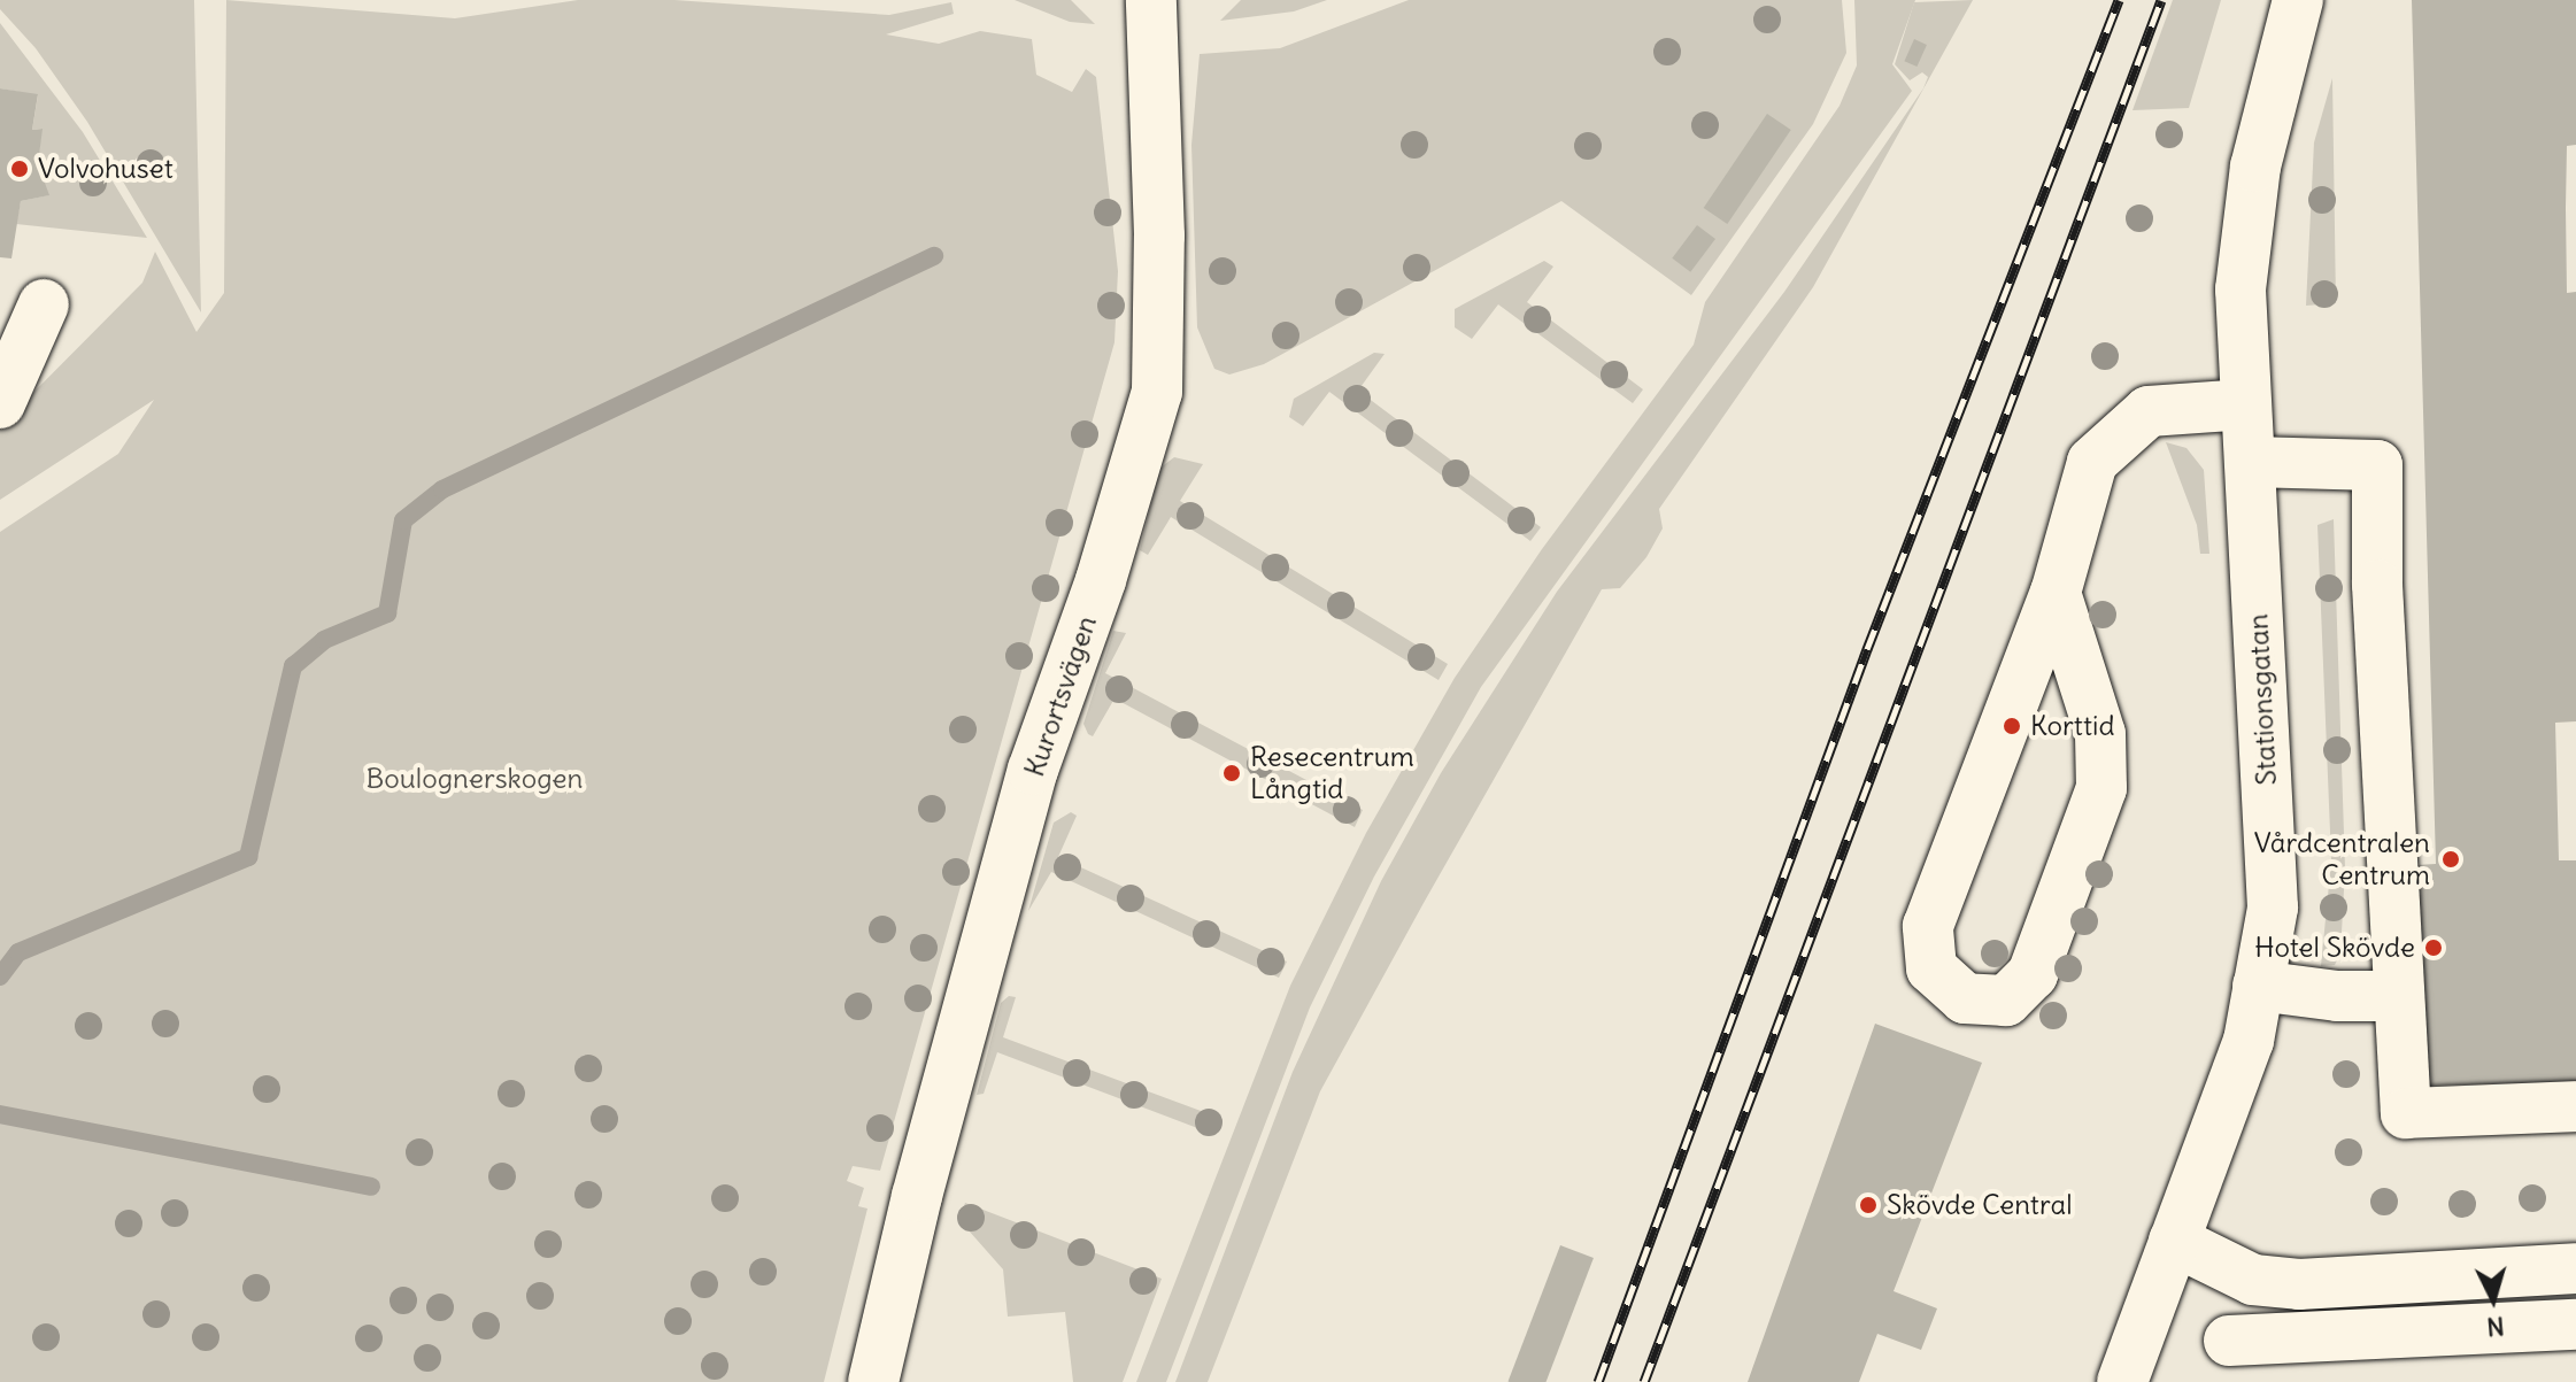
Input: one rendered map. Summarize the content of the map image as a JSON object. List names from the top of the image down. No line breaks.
{"streets":{"street":["Kurortsvägen","Stationsgatan"]},"parks":["Boulognerskogen"],"places":["Volvohuset","Korttid","Resecentrum Långtid","Vårdcentralen Centrum","Hotel Skövde","Skövde Central"],"north":"bottom"}
